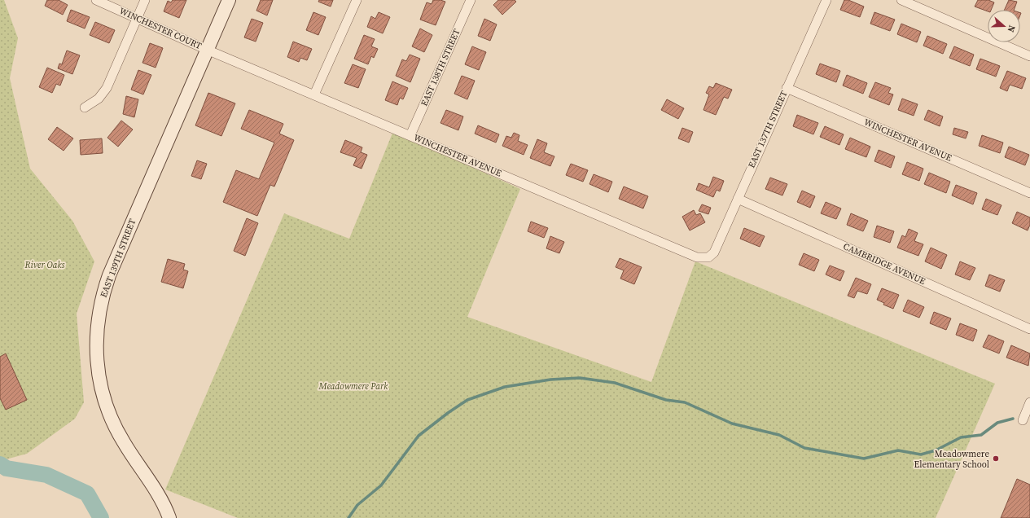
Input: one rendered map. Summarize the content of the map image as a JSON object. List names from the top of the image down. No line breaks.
{"streets":{"street":["WINCHESTER COURT","EAST 138TH STREET","EAST 137TH STREET","WINCHESTER AVENUE","EAST 139TH STREET","CAMBRIDGE AVENUE"]},"crossings":[["WINCHESTER COURT","WINCHESTER AVENUE"],["WINCHESTER COURT","EAST 139TH STREET"],["EAST 138TH STREET","WINCHESTER AVENUE"],["EAST 137TH STREET","WINCHESTER AVENUE"],["EAST 137TH STREET","CAMBRIDGE AVENUE"],["WINCHESTER AVENUE","EAST 139TH STREET"]],"parks":["River Oaks","Meadowmere Park"],"places":["Meadowmere Elementary School"],"north":"right"}
